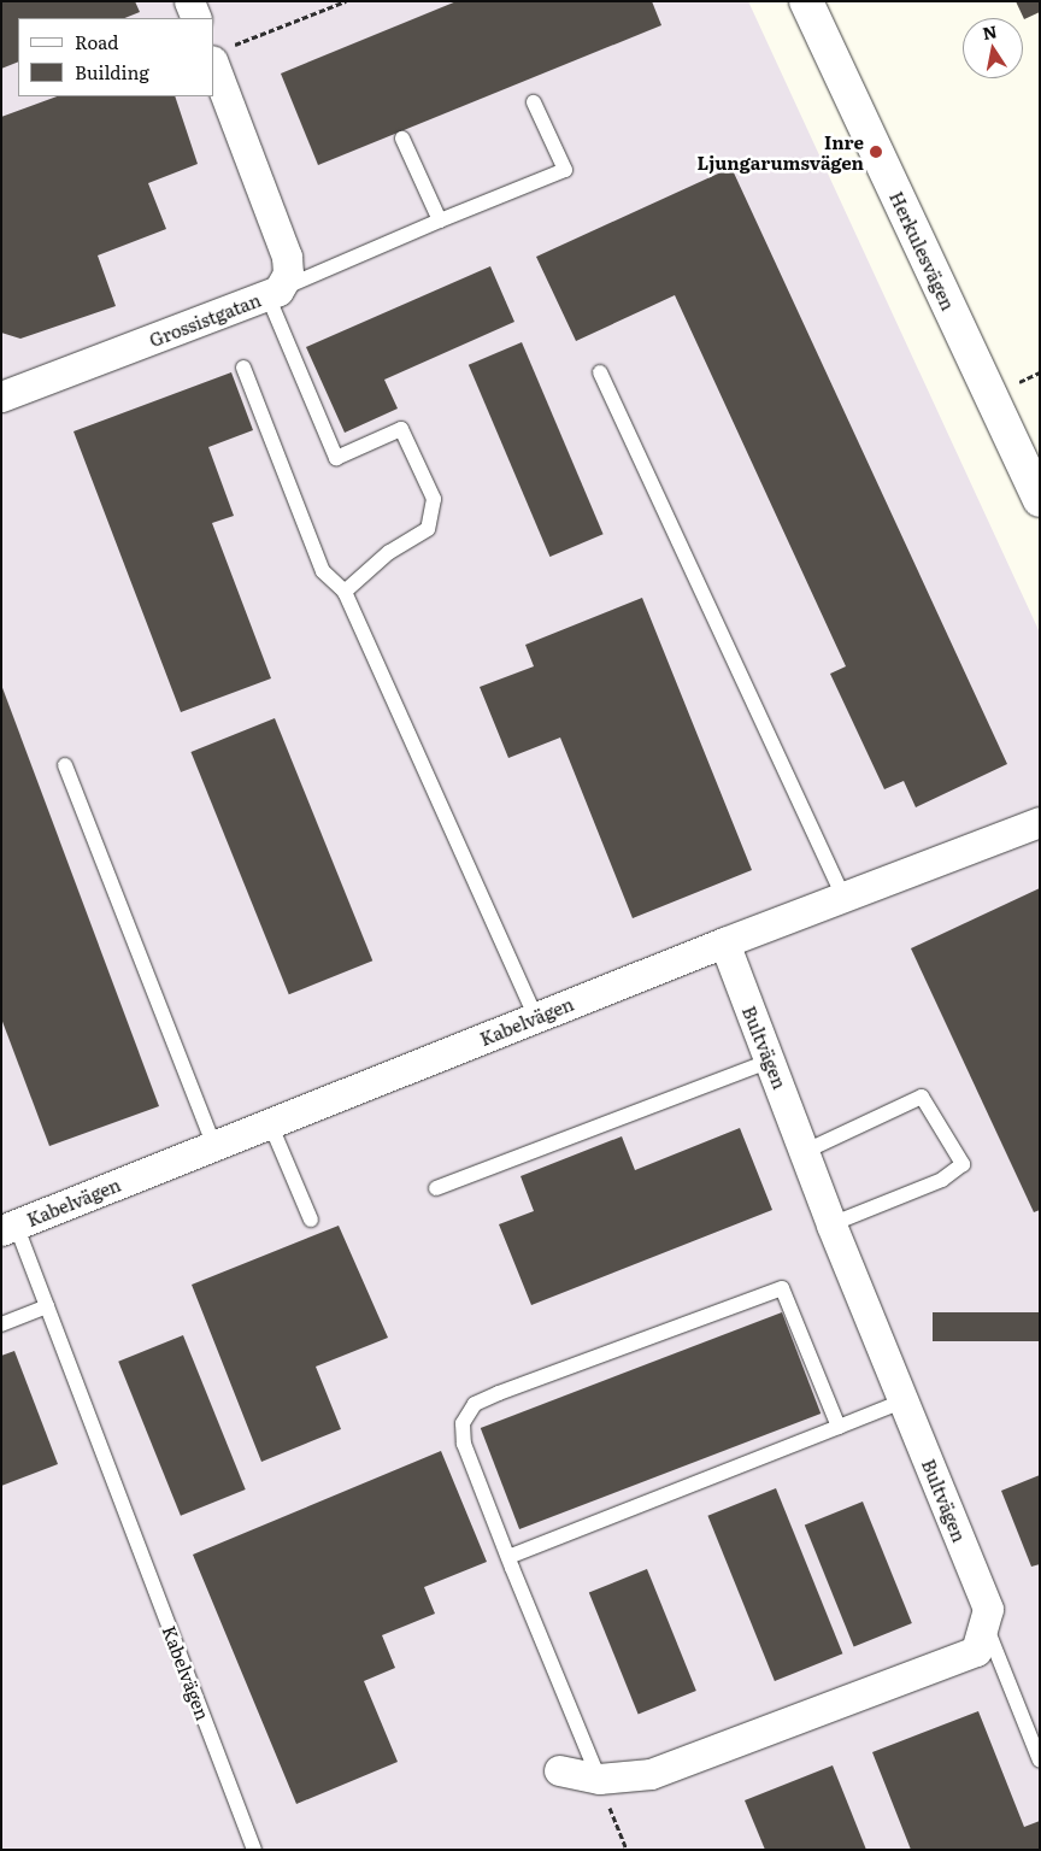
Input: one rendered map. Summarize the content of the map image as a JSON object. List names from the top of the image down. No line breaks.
{"streets":{"street":["Herkulesvägen","Grossistgatan","Kabelvägen","Bultvägen"]},"crossings":[["Kabelvägen","Bultvägen"]],"places":["Inre Ljungarumsvägen"],"legend":["Road","Building"],"north":"top"}
